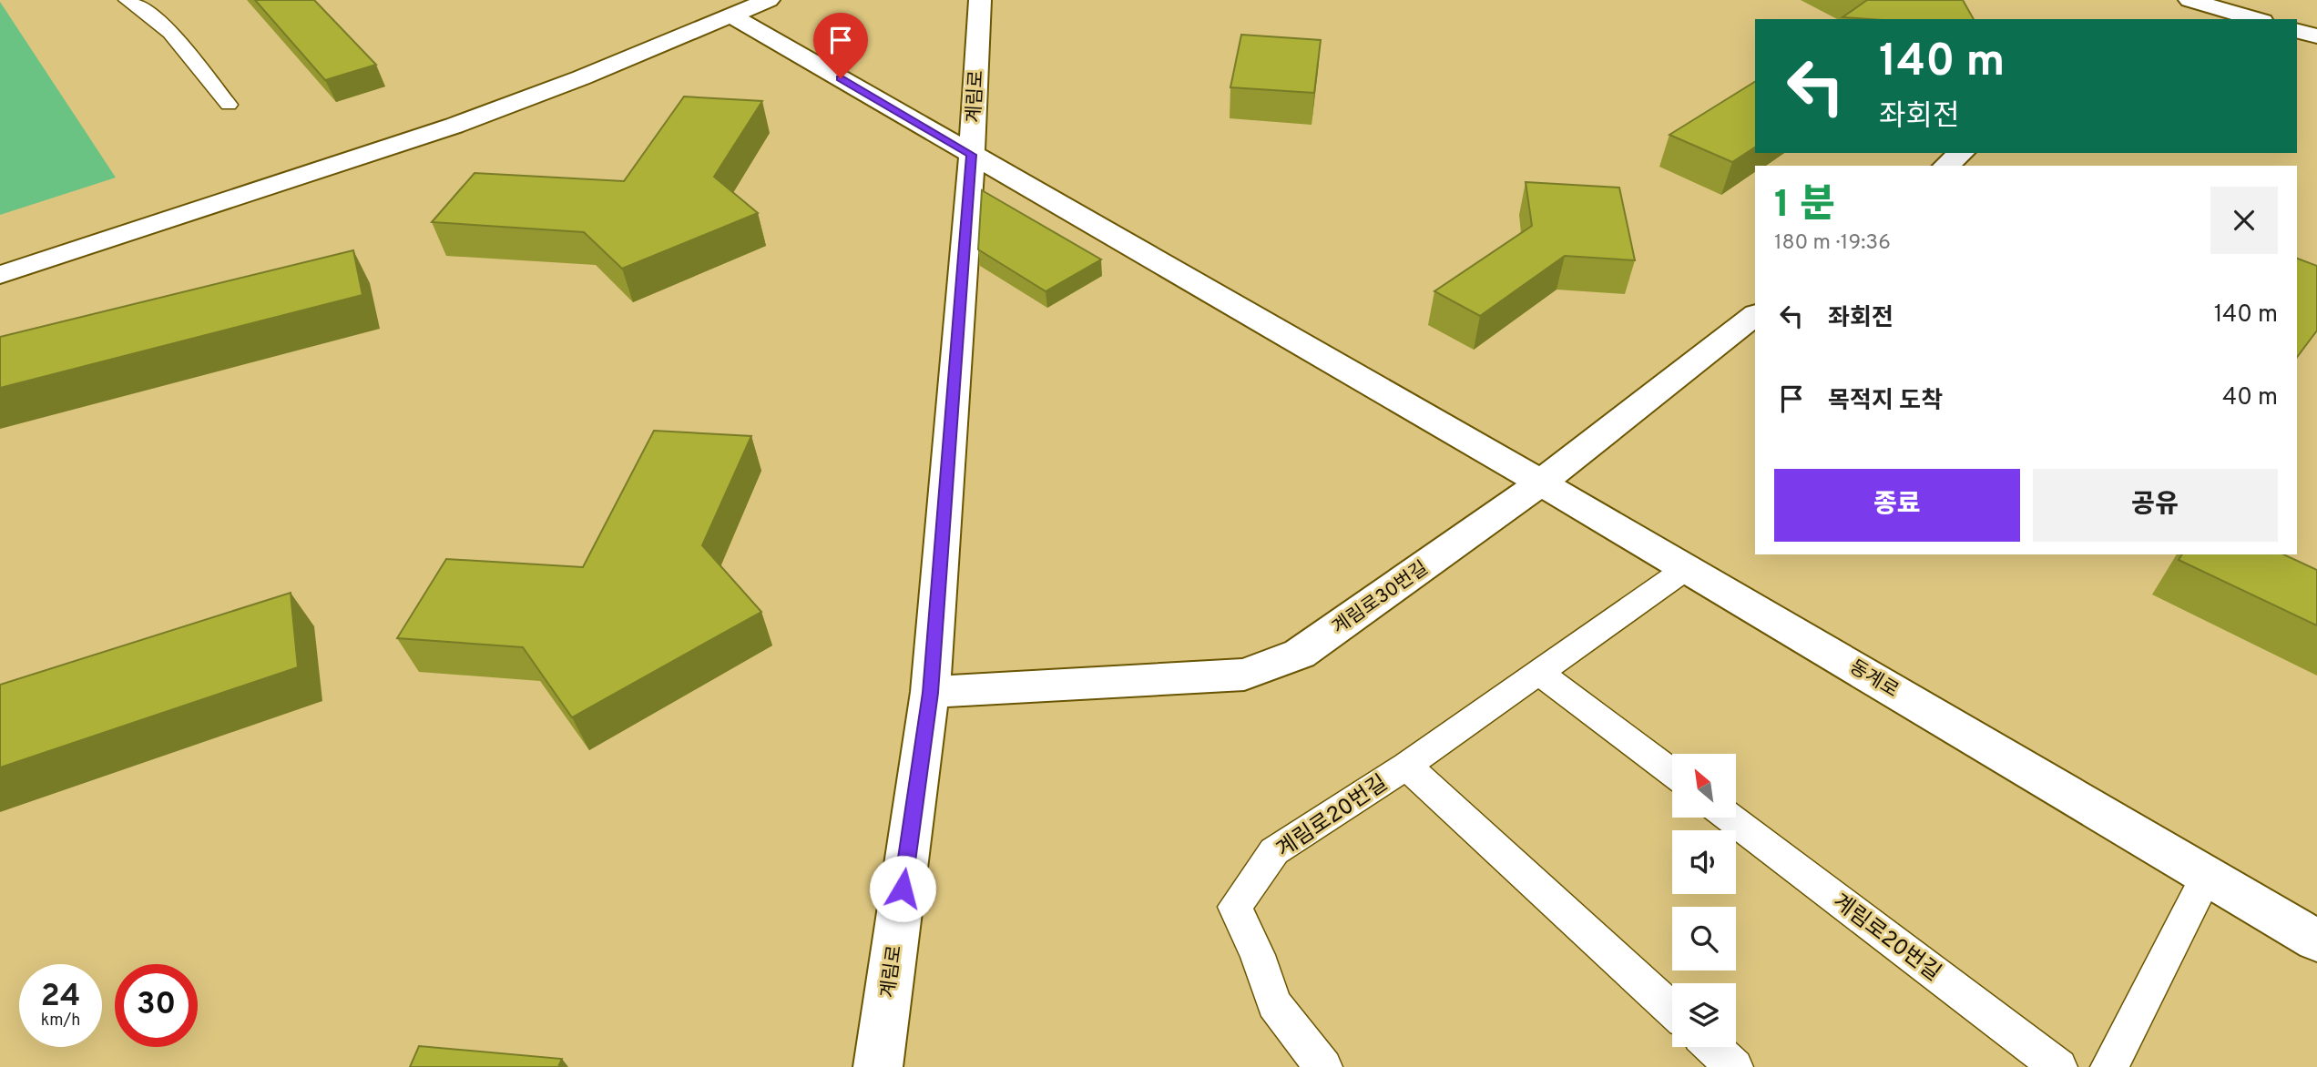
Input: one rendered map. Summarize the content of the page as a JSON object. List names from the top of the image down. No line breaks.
{"streets":{"street":["계림로","계림로30번길","동계로"],"lane":["계림로20번길"]},"crossings":[["계림로","계림로30번길"],["계림로","동계로"],["계림로30번길","동계로"],["동계로","계림로20번길"]],"north":"top left","page":{"turn":["140 m","좌회전"],"heading":["1 분","180 m · 19:36"],"list":[{"name":"좌회전","value":"140 m"},{"name":"목적지 도착","value":"40 m"}],"buttons":["종료","공유"],"speed":"24 km/h","limit":"30"}}
